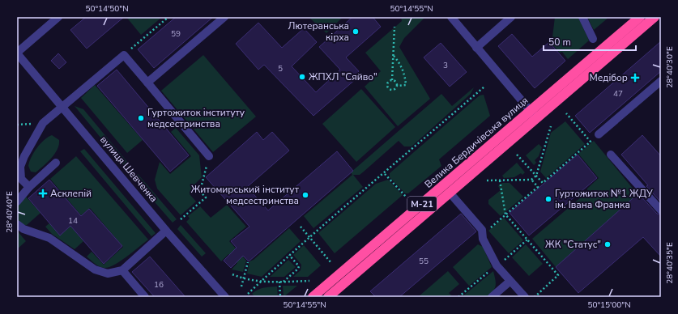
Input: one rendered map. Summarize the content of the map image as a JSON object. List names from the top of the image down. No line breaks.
{"streets":{"highway":["Велика Бердичівська вулиця","М-21"],"street":["вулиця Шевченка"]},"places":{"other":["Лютеранська кірха","ЖПХЛ \"Сяйво\"","Гуртожиток інституту медсестринства","Житомирський інститут медсестринства","Гуртожиток №1 ЖДУ ім. Івана Франка","ЖК \"Статус\""],"health":["Медібор","Асклепій"]},"house_numbers":["59","3","5","47","14","55","16"],"scale_bar":"50 m","coordinates":["50°14'50\"N","50°14'55\"N","28°40'30\"E","28°40'40\"E","28°40'35\"E","50°15'00\"N"]}
